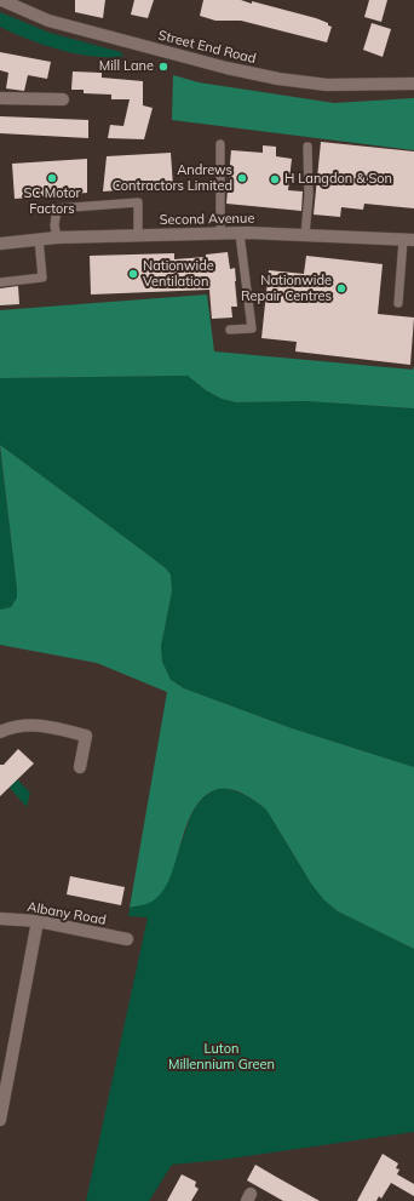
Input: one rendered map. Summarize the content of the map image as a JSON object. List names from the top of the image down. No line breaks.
{"streets":{"street":["Street End Road","Second Avenue","Albany Road"]},"parks":["Luton Millennium Green"],"places":["Mill Lane","SC Motor Factors","Andrews Contractors Limited","H Langdon & Son","Nationwide Ventilation","Nationwide Repair Centres"]}
